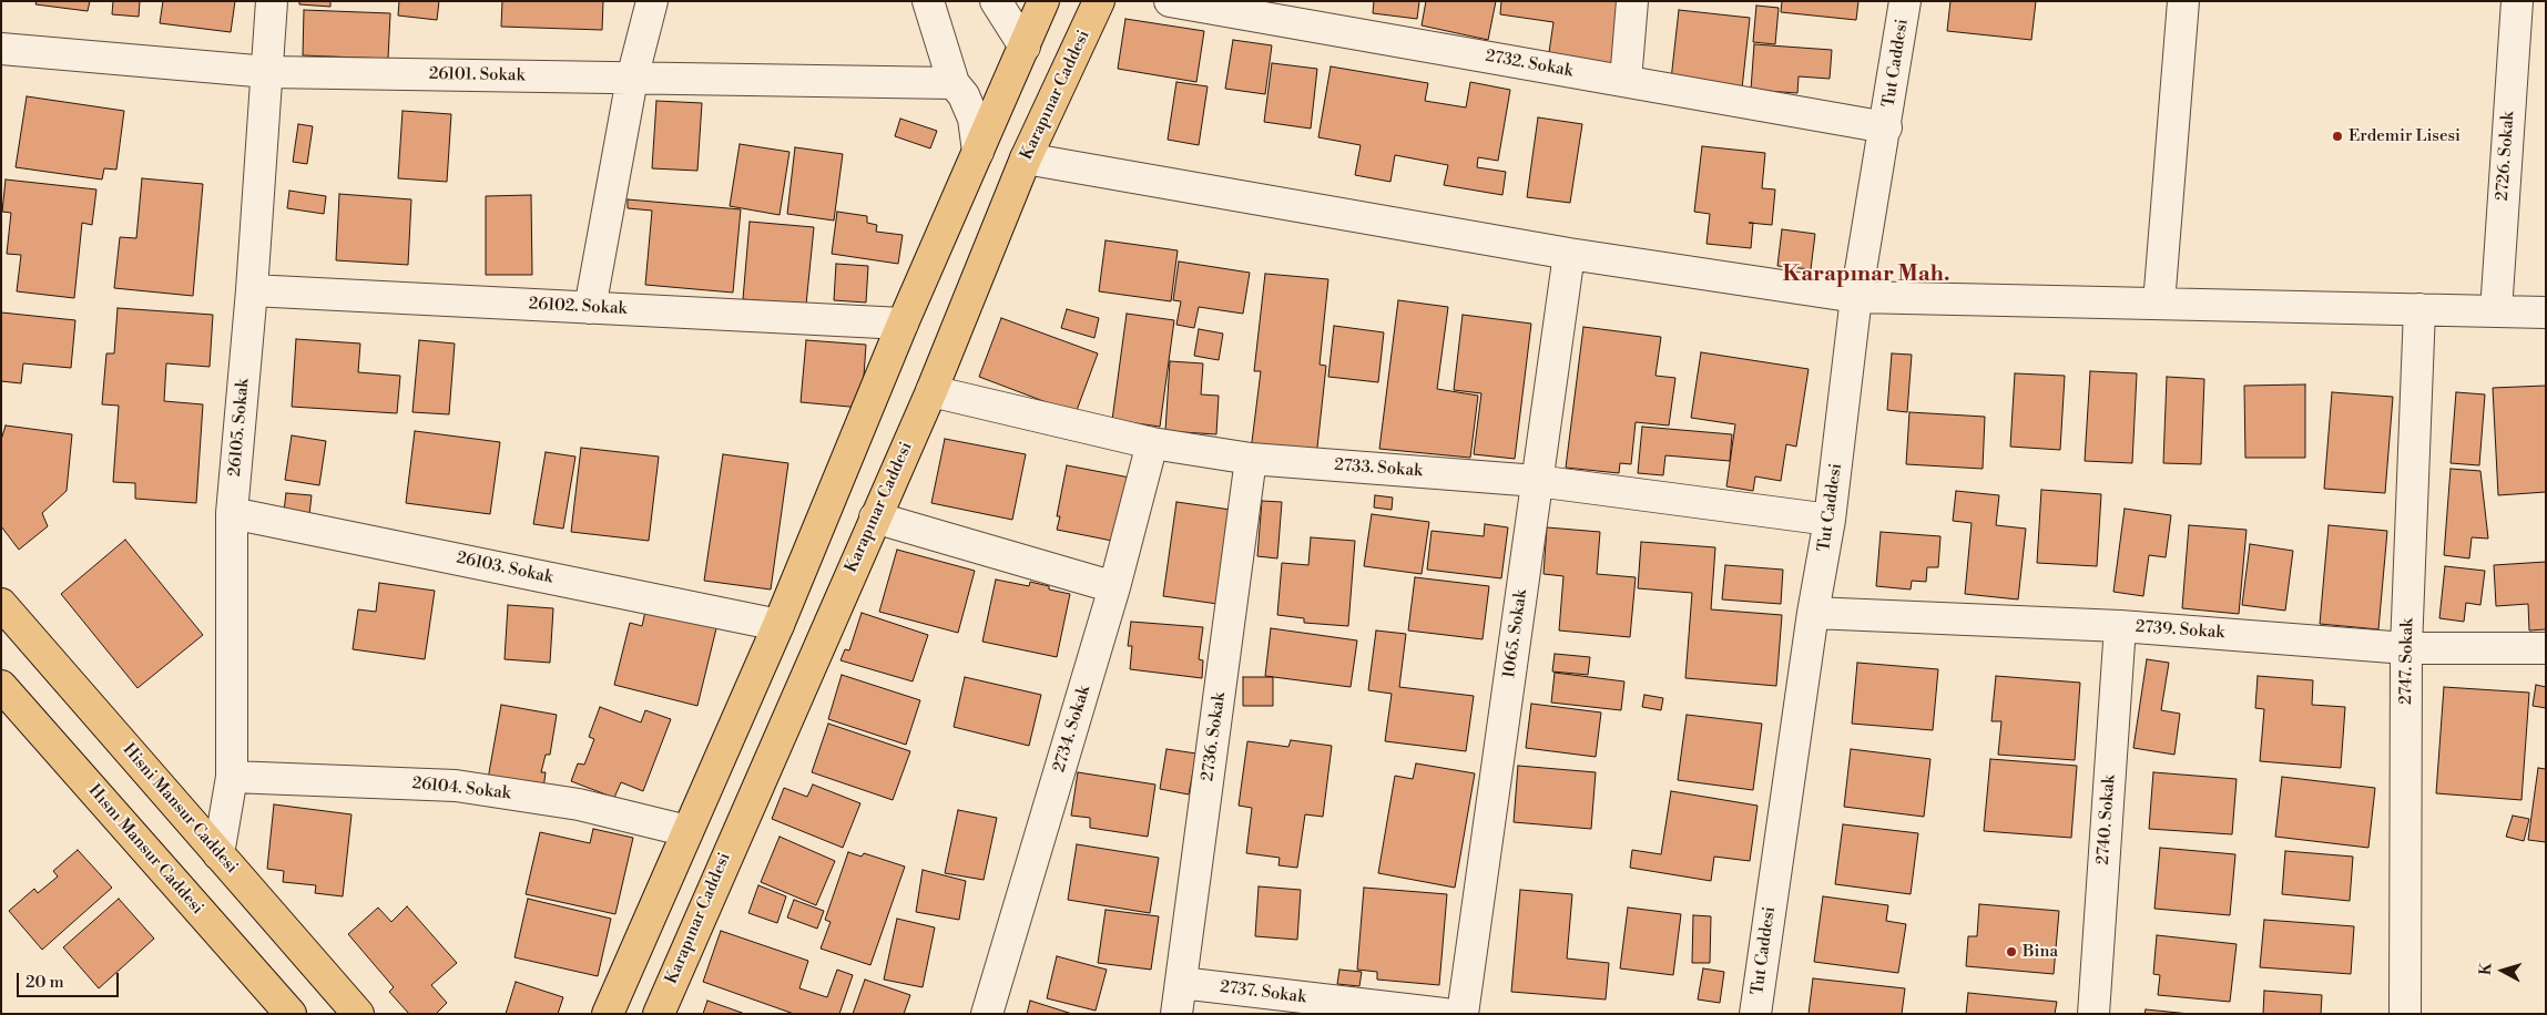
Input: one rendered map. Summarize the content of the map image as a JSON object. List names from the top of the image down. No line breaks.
{"streets":{"main road":["Karapınar Caddesi","Hisni Mansur Caddesi","Hısnı Mansur Caddesi"],"street":["Tut Caddesi","2732. Sokak","26101. Sokak","2726. Sokak","26102. Sokak","26105. Sokak","2733. Sokak","26103. Sokak","2739. Sokak","1065. Sokak","2747. Sokak","2734. Sokak","2736. Sokak","26104. Sokak","2740. Sokak","2737. Sokak"]},"crossings":[["Tut Caddesi","2732. Sokak"],["Tut Caddesi","2733. Sokak"],["Tut Caddesi","2739. Sokak"],["26101. Sokak","26105. Sokak"],["Karapınar Caddesi","2733. Sokak"],["26102. Sokak","26105. Sokak"],["26105. Sokak","26103. Sokak"],["26105. Sokak","26104. Sokak"],["26105. Sokak","Hisni Mansur Caddesi"],["2733. Sokak","1065. Sokak"],["2733. Sokak","2734. Sokak"],["2733. Sokak","2736. Sokak"],["2739. Sokak","2747. Sokak"],["2739. Sokak","2740. Sokak"],["2736. Sokak","2737. Sokak"]],"districts":["Karapınar Mah."],"places":["Erdemir Lisesi","Bina"],"scale_bar":"20 m","north":"left"}
